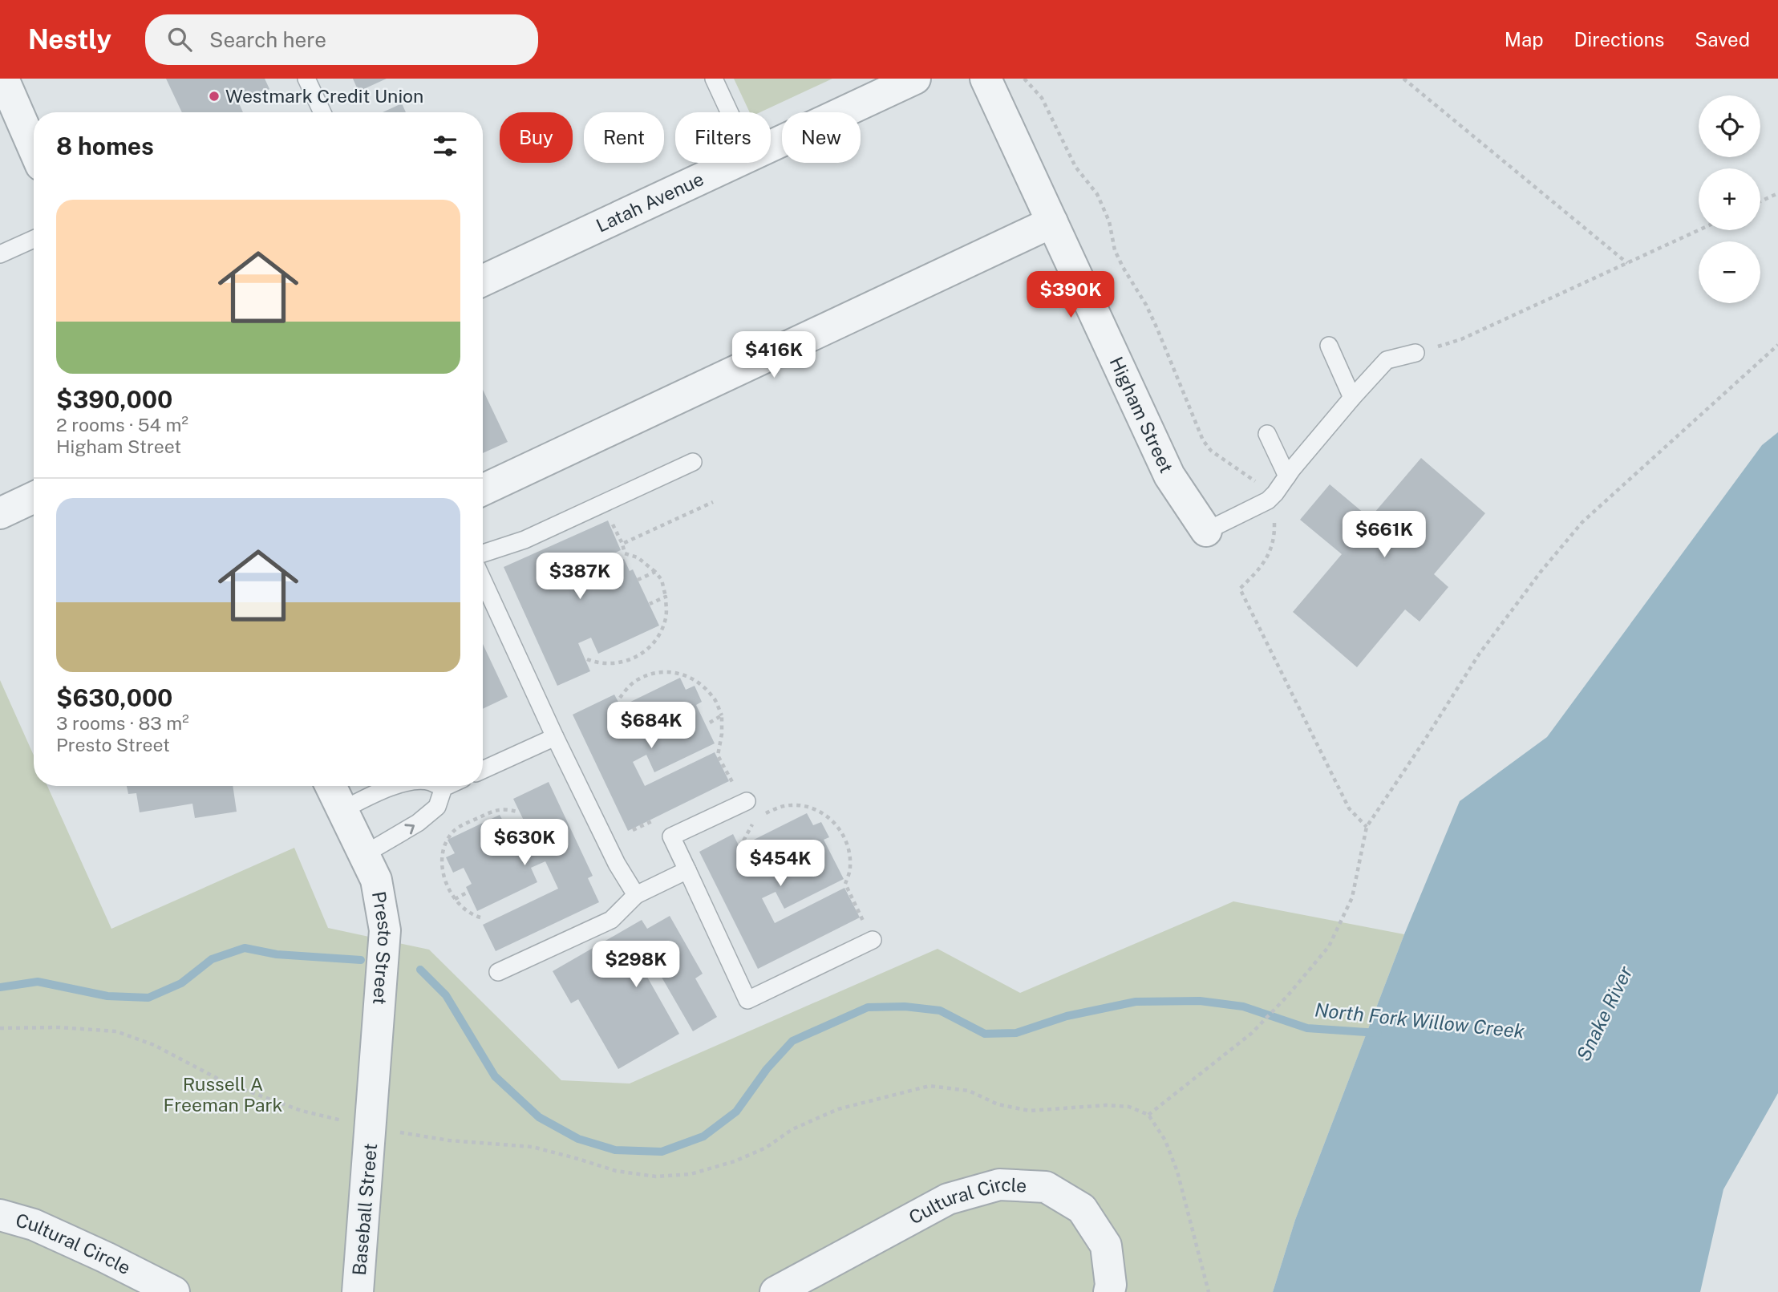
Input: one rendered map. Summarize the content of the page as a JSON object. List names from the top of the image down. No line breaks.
{"streets":{"street":["Latah Avenue","Higham Street","Presto Street","Cultural Circle","Baseball Street"]},"crossings":[["Presto Street","Baseball Street"]],"water":["Snake River","North Fork Willow Creek"],"parks":["Russell A Freeman Park"],"places":["Westmark Credit Union"],"page":{"header":"Nestly","search":"Search here","nav":["Map","Directions","Saved"],"map_buttons":["+","−"],"chip":["Buy","Rent","Filters","New"],"heading":"8 homes","list":[{"name":"$390,000","note":"2 rooms · 54 m² · Higham Street"},{"name":"$630,000","note":"3 rooms · 83 m² · Presto Street"}],"price":["$390K","$416K","$661K","$387K","$684K","$630K","$454K","$298K"]}}
